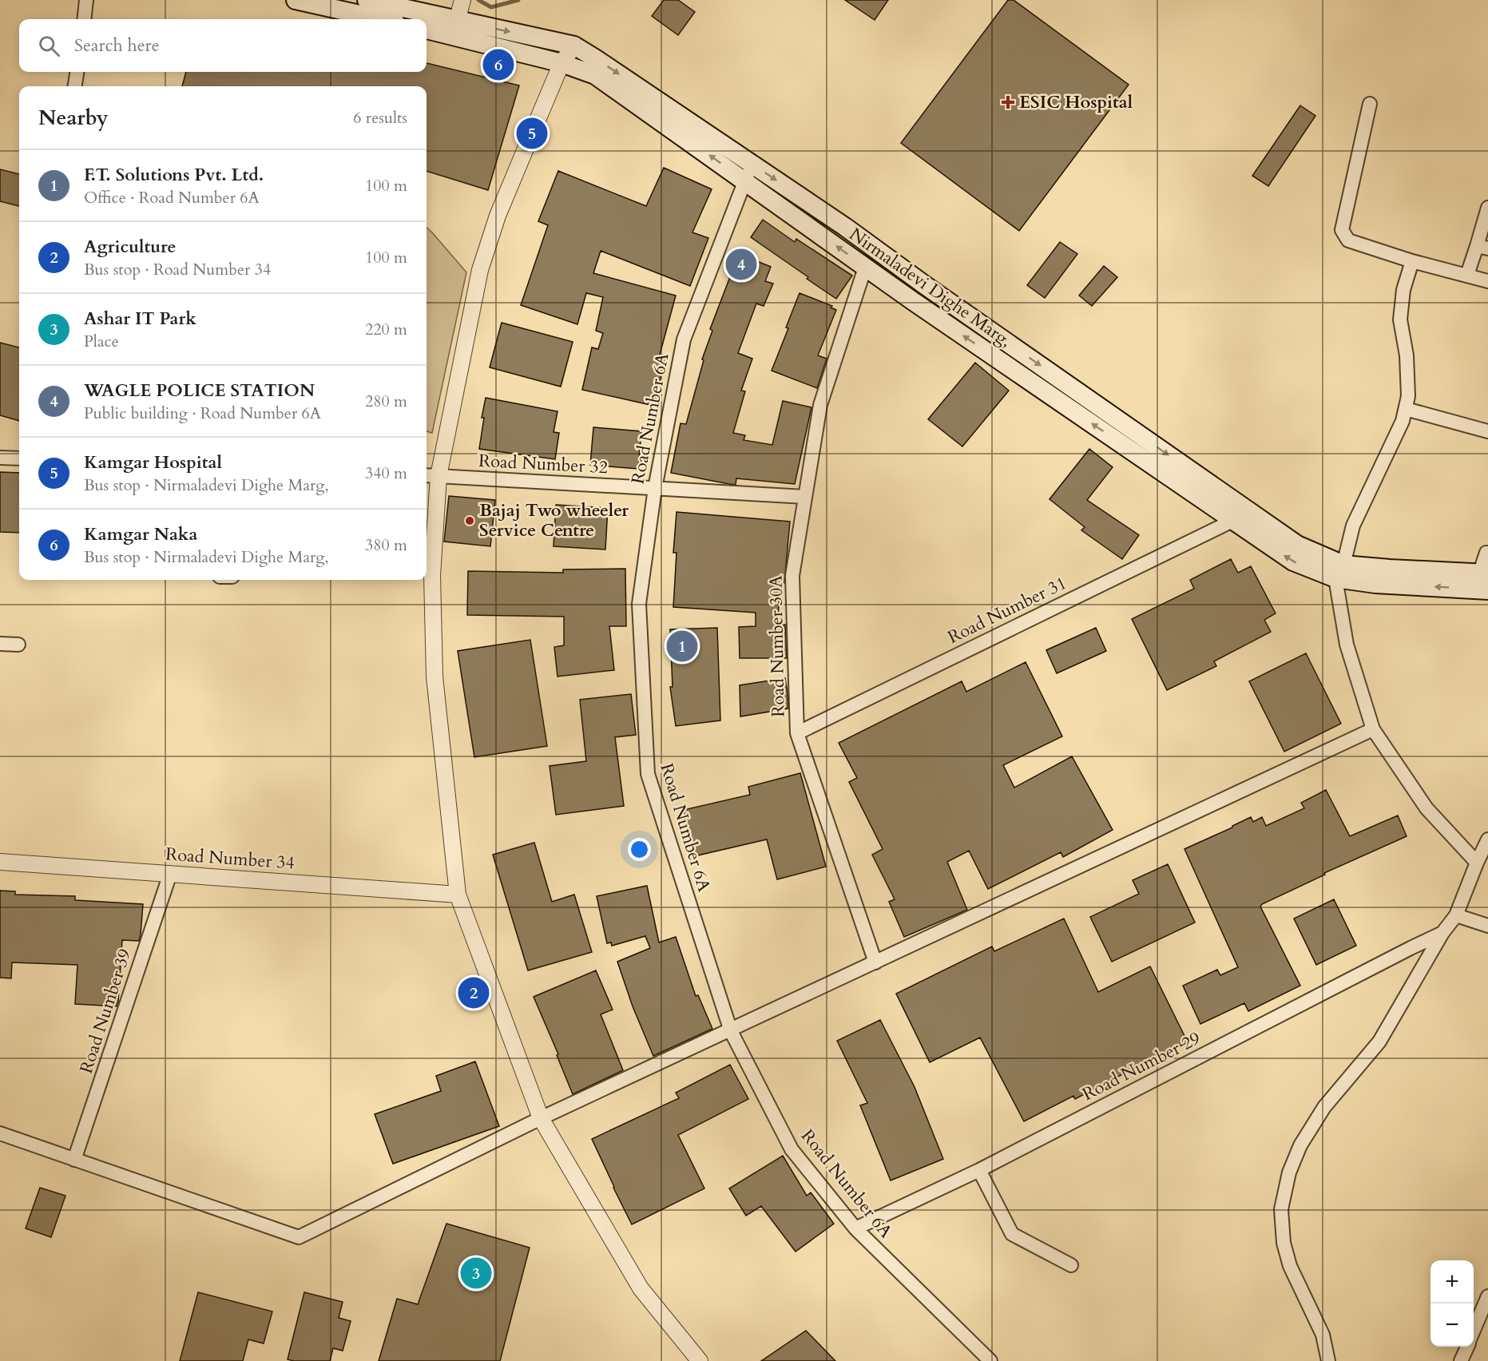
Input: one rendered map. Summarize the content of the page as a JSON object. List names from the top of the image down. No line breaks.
{"streets":{"main road":["Nirmaladevi Dighe Marg,"],"street":["Road Number 6A","Road Number 32","Road Number 31","Road Number 30A","Road Number 34","Road Number 39","Road Number 29"]},"crossings":[["Nirmaladevi Dighe Marg,","Road Number 6A"],["Nirmaladevi Dighe Marg,","Road Number 31"],["Nirmaladevi Dighe Marg,","Road Number 30A"],["Road Number 6A","Road Number 32"],["Road Number 6A","Road Number 29"],["Road Number 32","Road Number 30A"],["Road Number 31","Road Number 30A"],["Road Number 34","Road Number 39"]],"places":{"health":["ESIC Hospital"],"other":["Bajaj Two wheeler Service Centre"]},"page":{"search":"Search here","pins":["6","5","4","1","2","3"],"heading":["Nearby","6 results"],"list":[{"mark":"1","name":"F.T. Solutions Pvt. Ltd.","note":"Office · Road Number 6A","value":"100 m"},{"mark":"2","name":"Agriculture","note":"Bus stop · Road Number 34","value":"100 m"},{"mark":"3","name":"Ashar IT Park","note":"Place","value":"220 m"},{"mark":"4","name":"WAGLE POLICE STATION","note":"Public building · Road Number 6A","value":"280 m"},{"mark":"5","name":"Kamgar Hospital","note":"Bus stop · Nirmaladevi Dighe Marg,","value":"340 m"},{"mark":"6","name":"Kamgar Naka","note":"Bus stop · Nirmaladevi Dighe Marg,","value":"380 m"}],"map_buttons":["+","−"]}}
